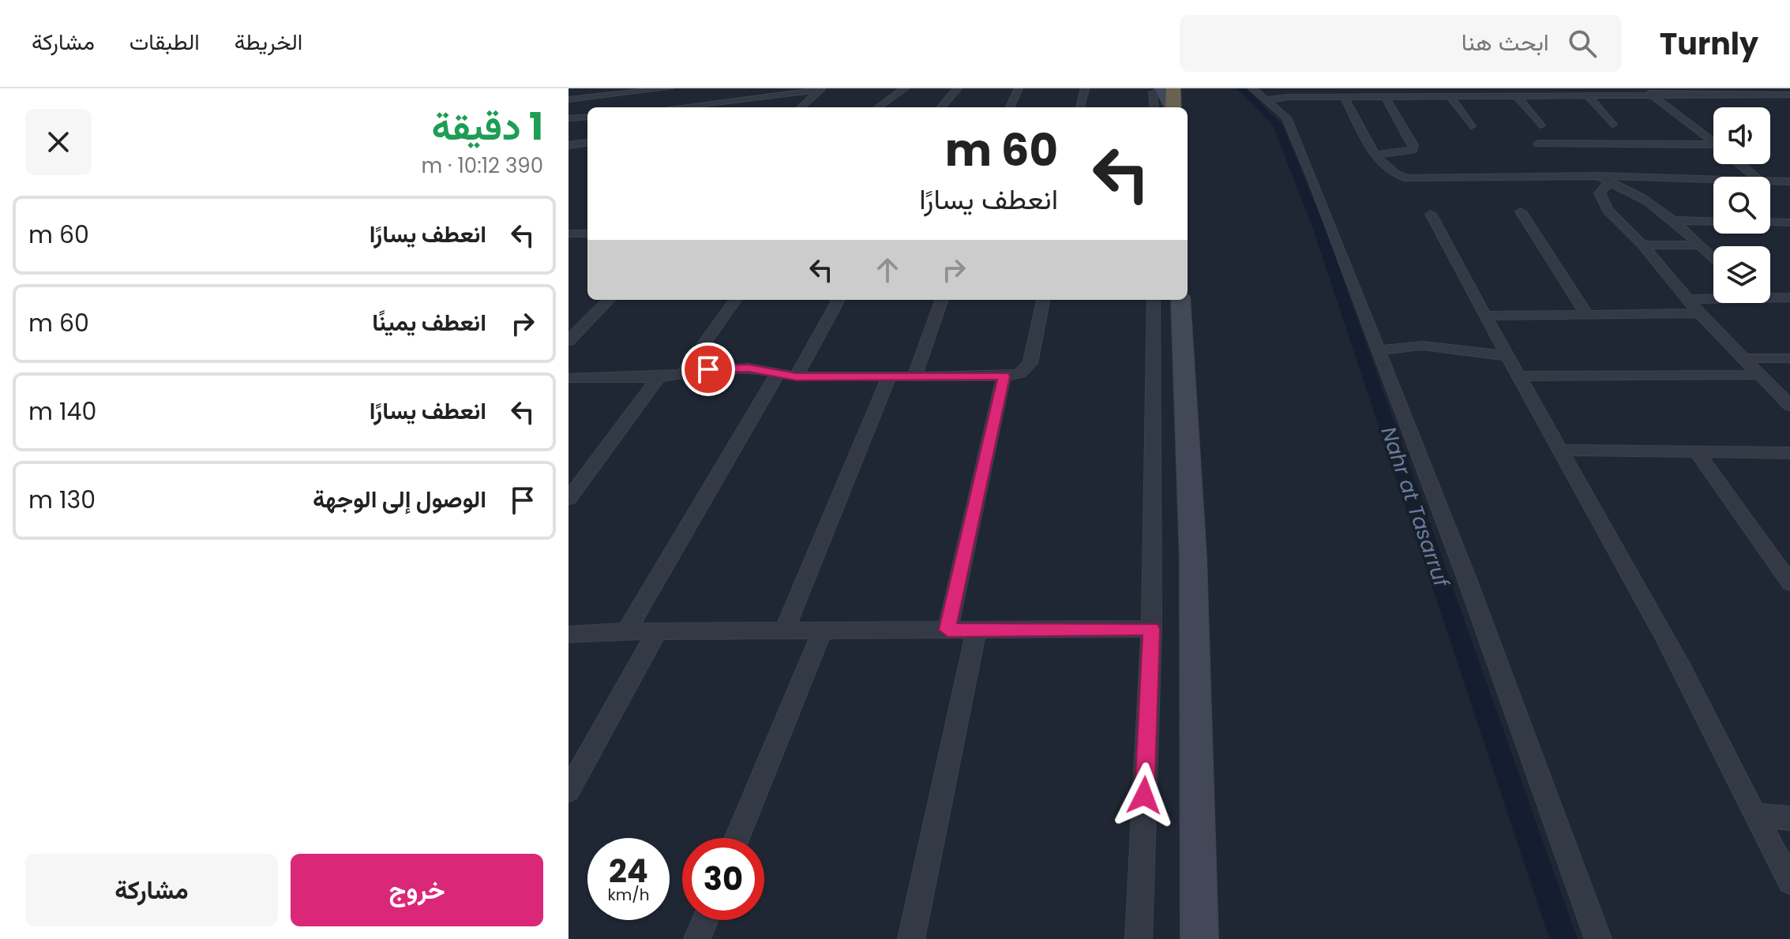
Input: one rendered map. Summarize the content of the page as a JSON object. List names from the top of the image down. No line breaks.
{"water":["Nahr at Tasarruf"],"page":{"header":"Turnly","search":"ابحث هنا","nav":["الخريطة","الطبقات","مشاركة"],"heading":["1 دقيقة","390 m · 10:12"],"turn":["60 m","انعطف يسارًا"],"list":[{"name":"انعطف يسارًا","value":"60 m"},{"name":"انعطف يمينًا","value":"60 m"},{"name":"انعطف يسارًا","value":"140 m"},{"name":"الوصول إلى الوجهة","value":"130 m"}],"speed":"24 km/h","limit":"30","buttons":["خروج","مشاركة"]}}
